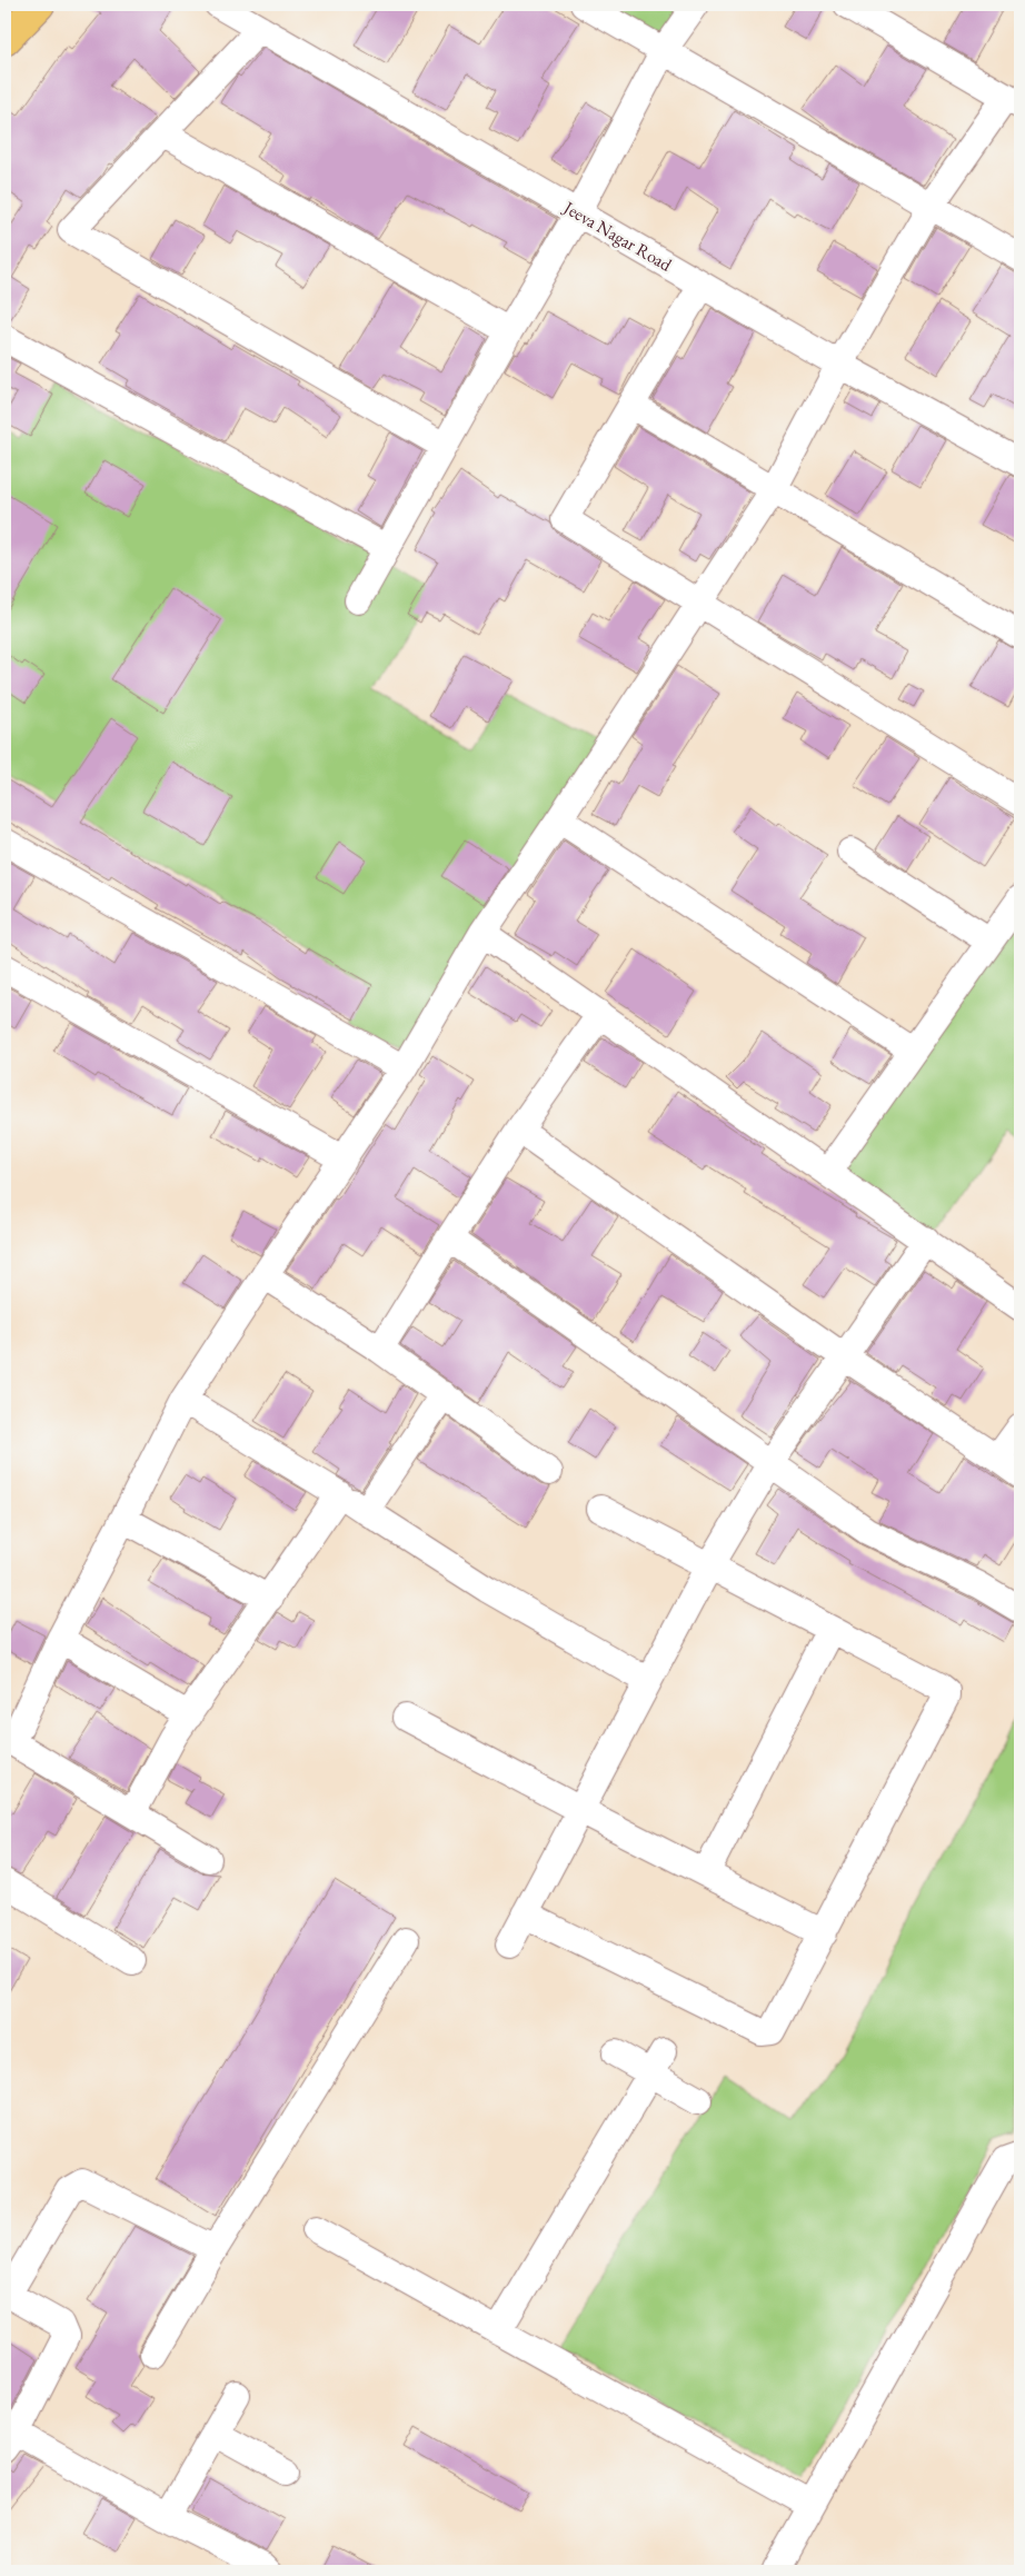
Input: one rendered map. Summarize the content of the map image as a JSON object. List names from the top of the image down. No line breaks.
{"streets":{"street":["Jeeva Nagar Road"]}}
